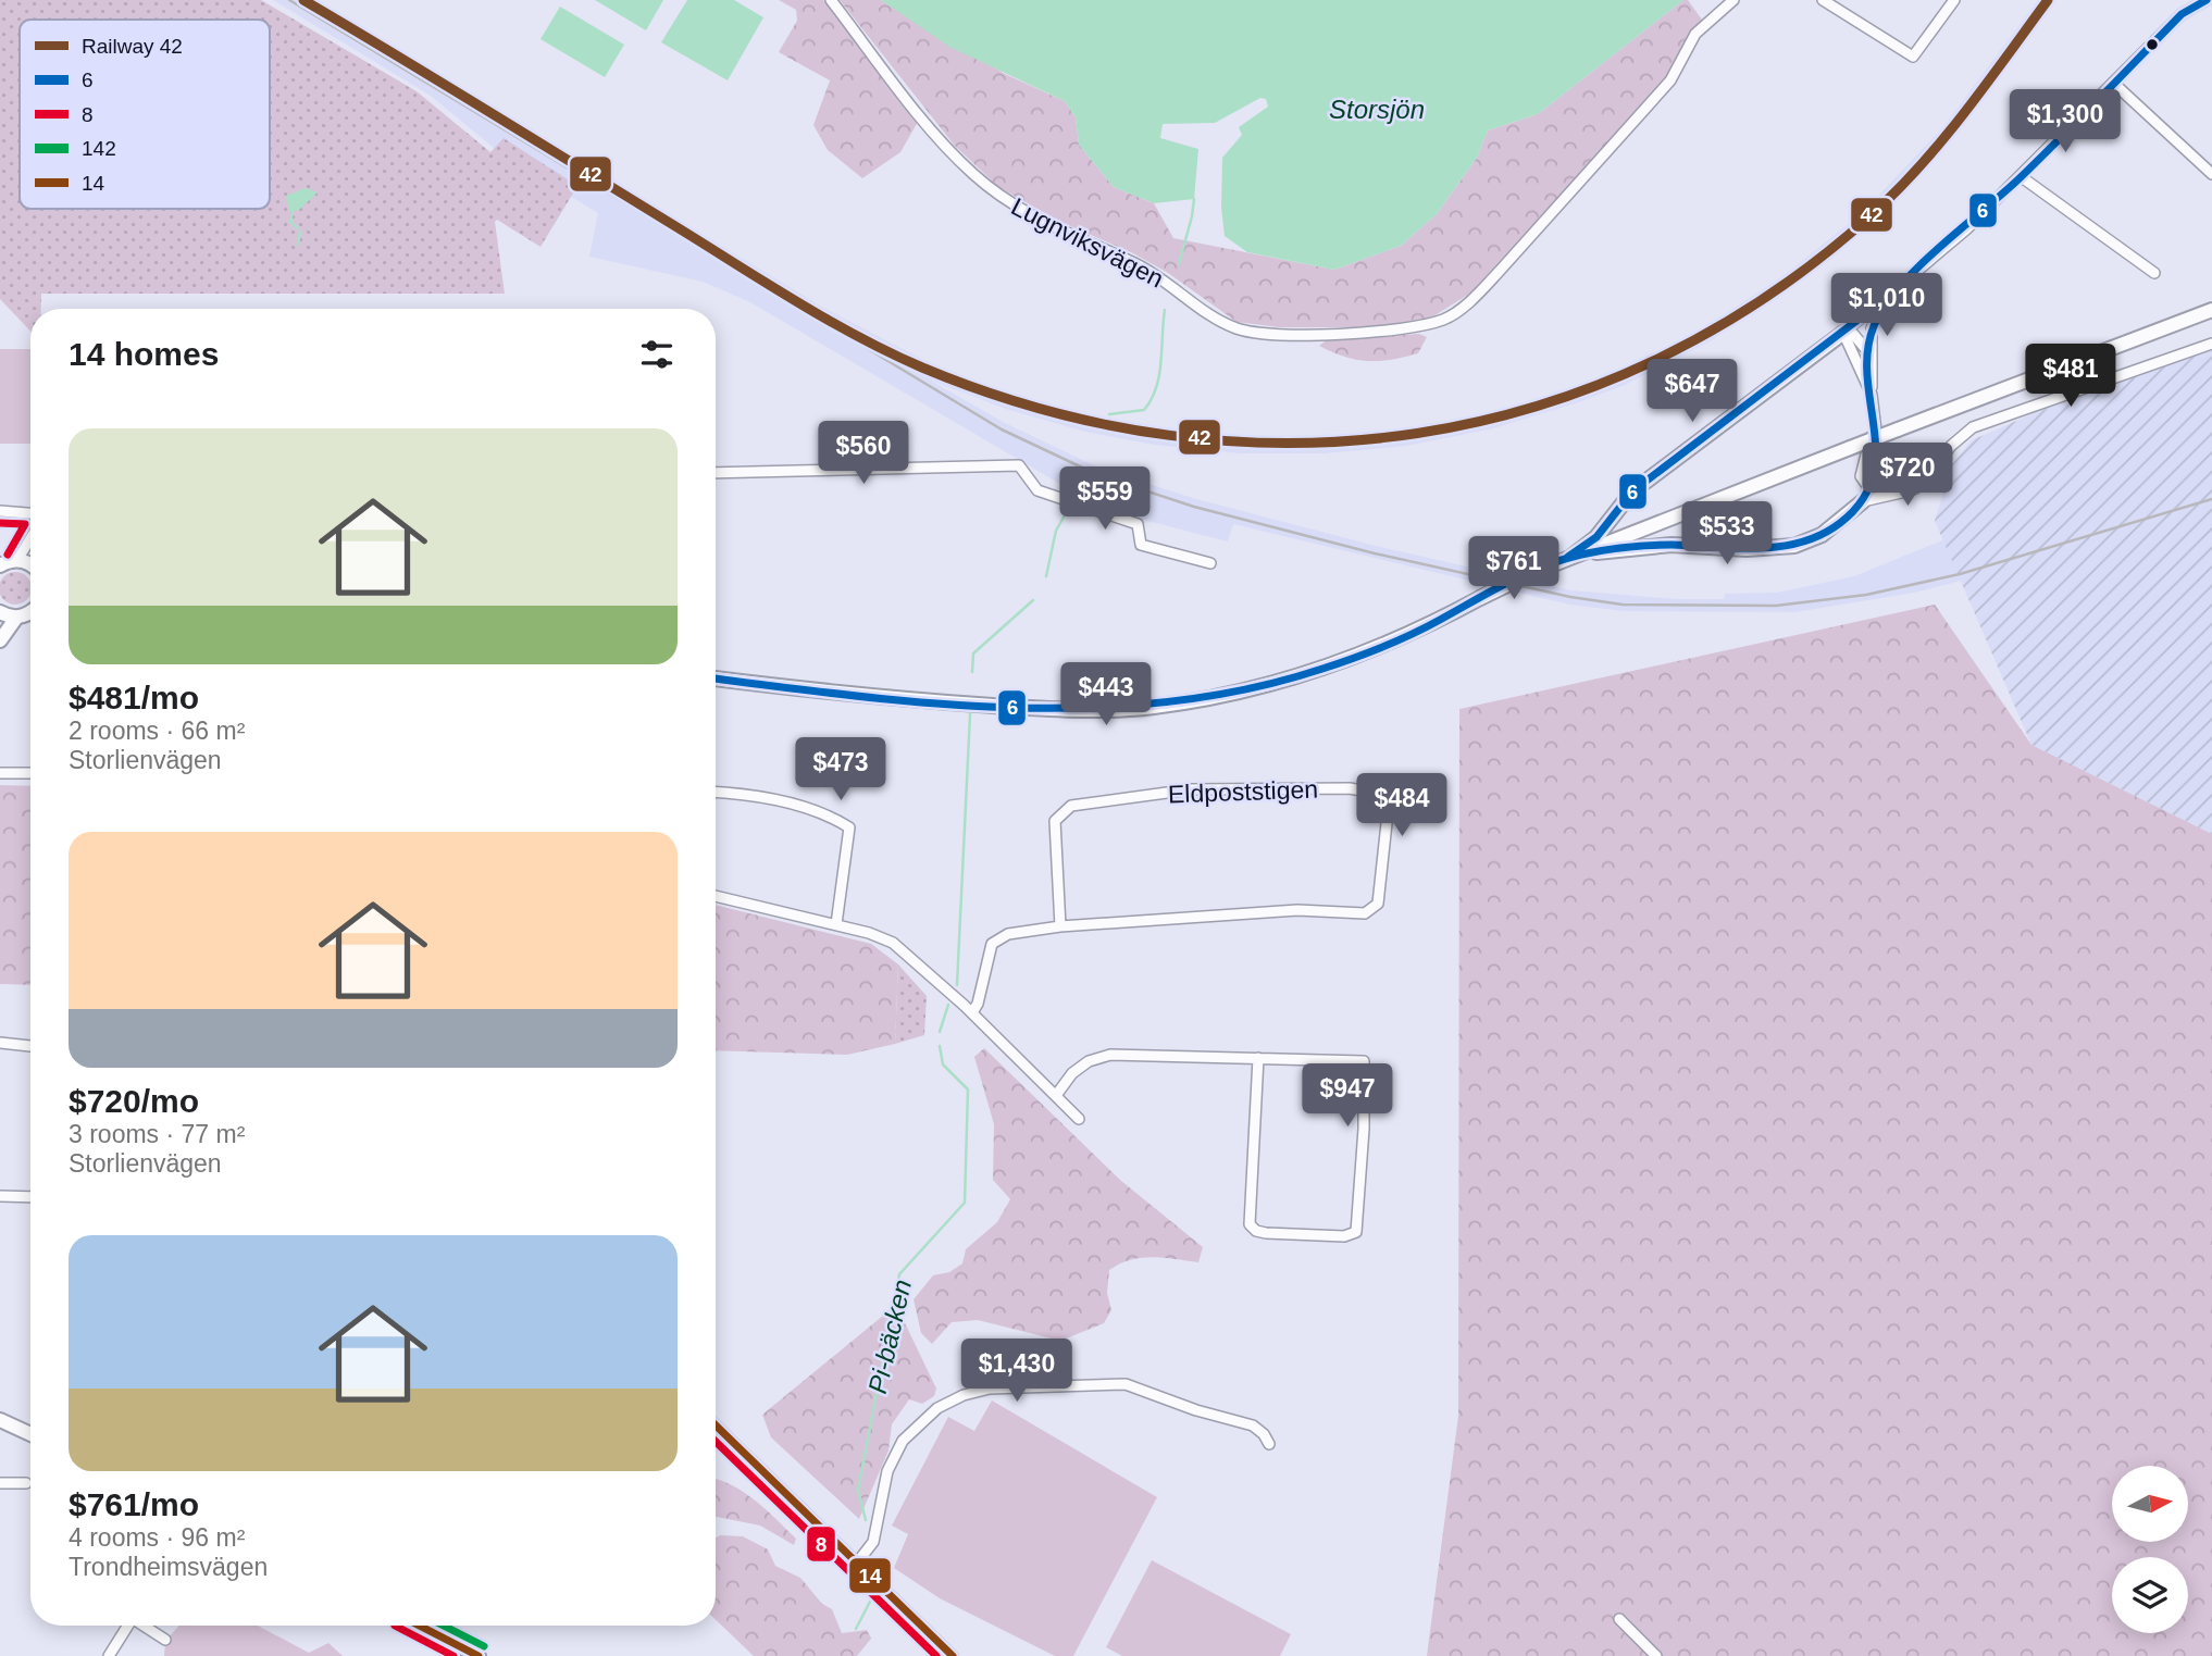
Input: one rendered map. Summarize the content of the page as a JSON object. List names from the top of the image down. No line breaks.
{"streets":{"street":["Lugnviksvägen","Eldpoststigen"]},"water":["Storsjön","Pi-bäcken"],"lines":["rail line 42","transit line 6","transit line 8","transit line 14","transit line 142"],"legend":["Railway 42","6","8","142","14"],"north":"right","page":{"price":["$1,300","$1,010","$481","$647","$560","$720","$559","$533","$761","$443","$473","$484","$947","$1,430"],"heading":"14 homes","list":[{"name":"$481/mo","note":"2 rooms · 66 m² · Storlienvägen"},{"name":"$720/mo","note":"3 rooms · 77 m² · Storlienvägen"},{"name":"$761/mo","note":"4 rooms · 96 m² · Trondheimsvägen"}]}}
